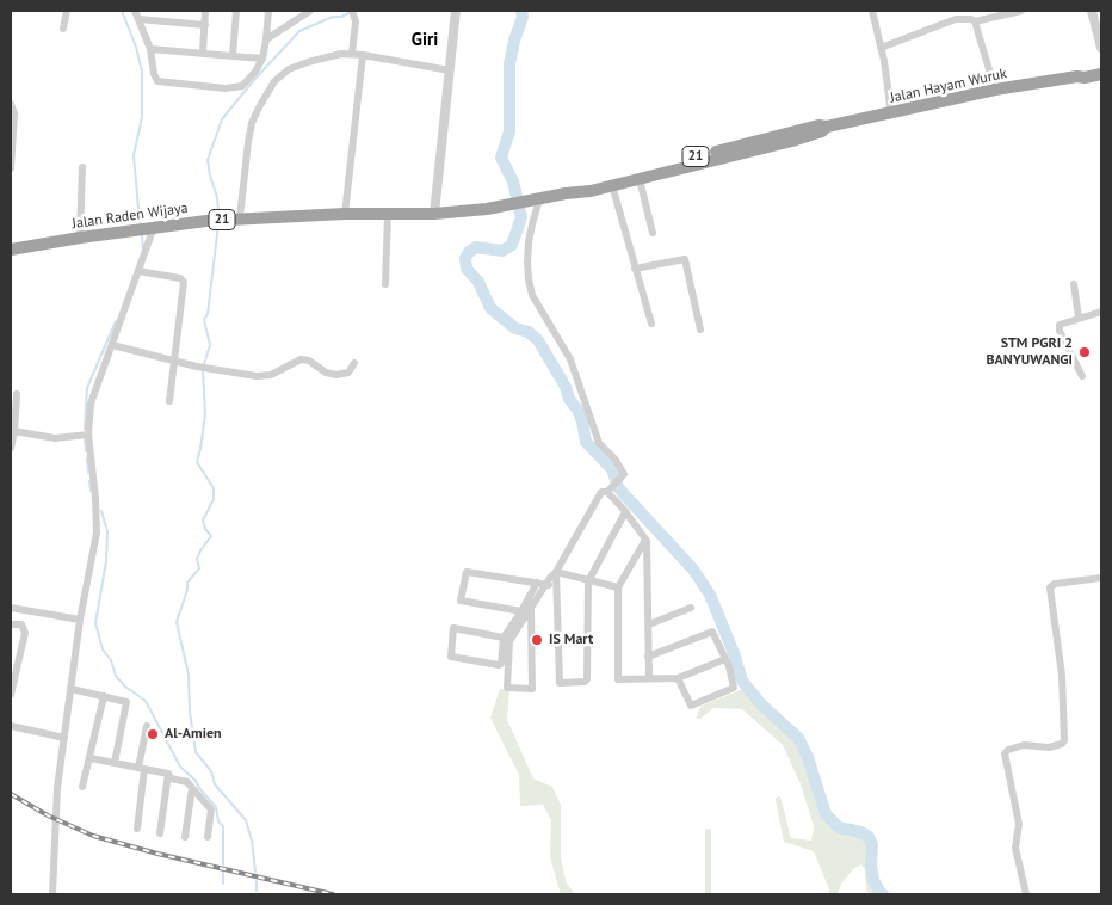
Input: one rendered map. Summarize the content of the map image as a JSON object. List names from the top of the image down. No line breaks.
{"streets":{"highway":["Jalan Hayam Wuruk","21","Jalan Raden Wijaya"]},"crossings":[["Jalan Hayam Wuruk","Jalan Raden Wijaya"]],"districts":["Giri"],"places":["STM PGRI 2 BANYUWANGI","IS Mart","Al-Amien"]}
